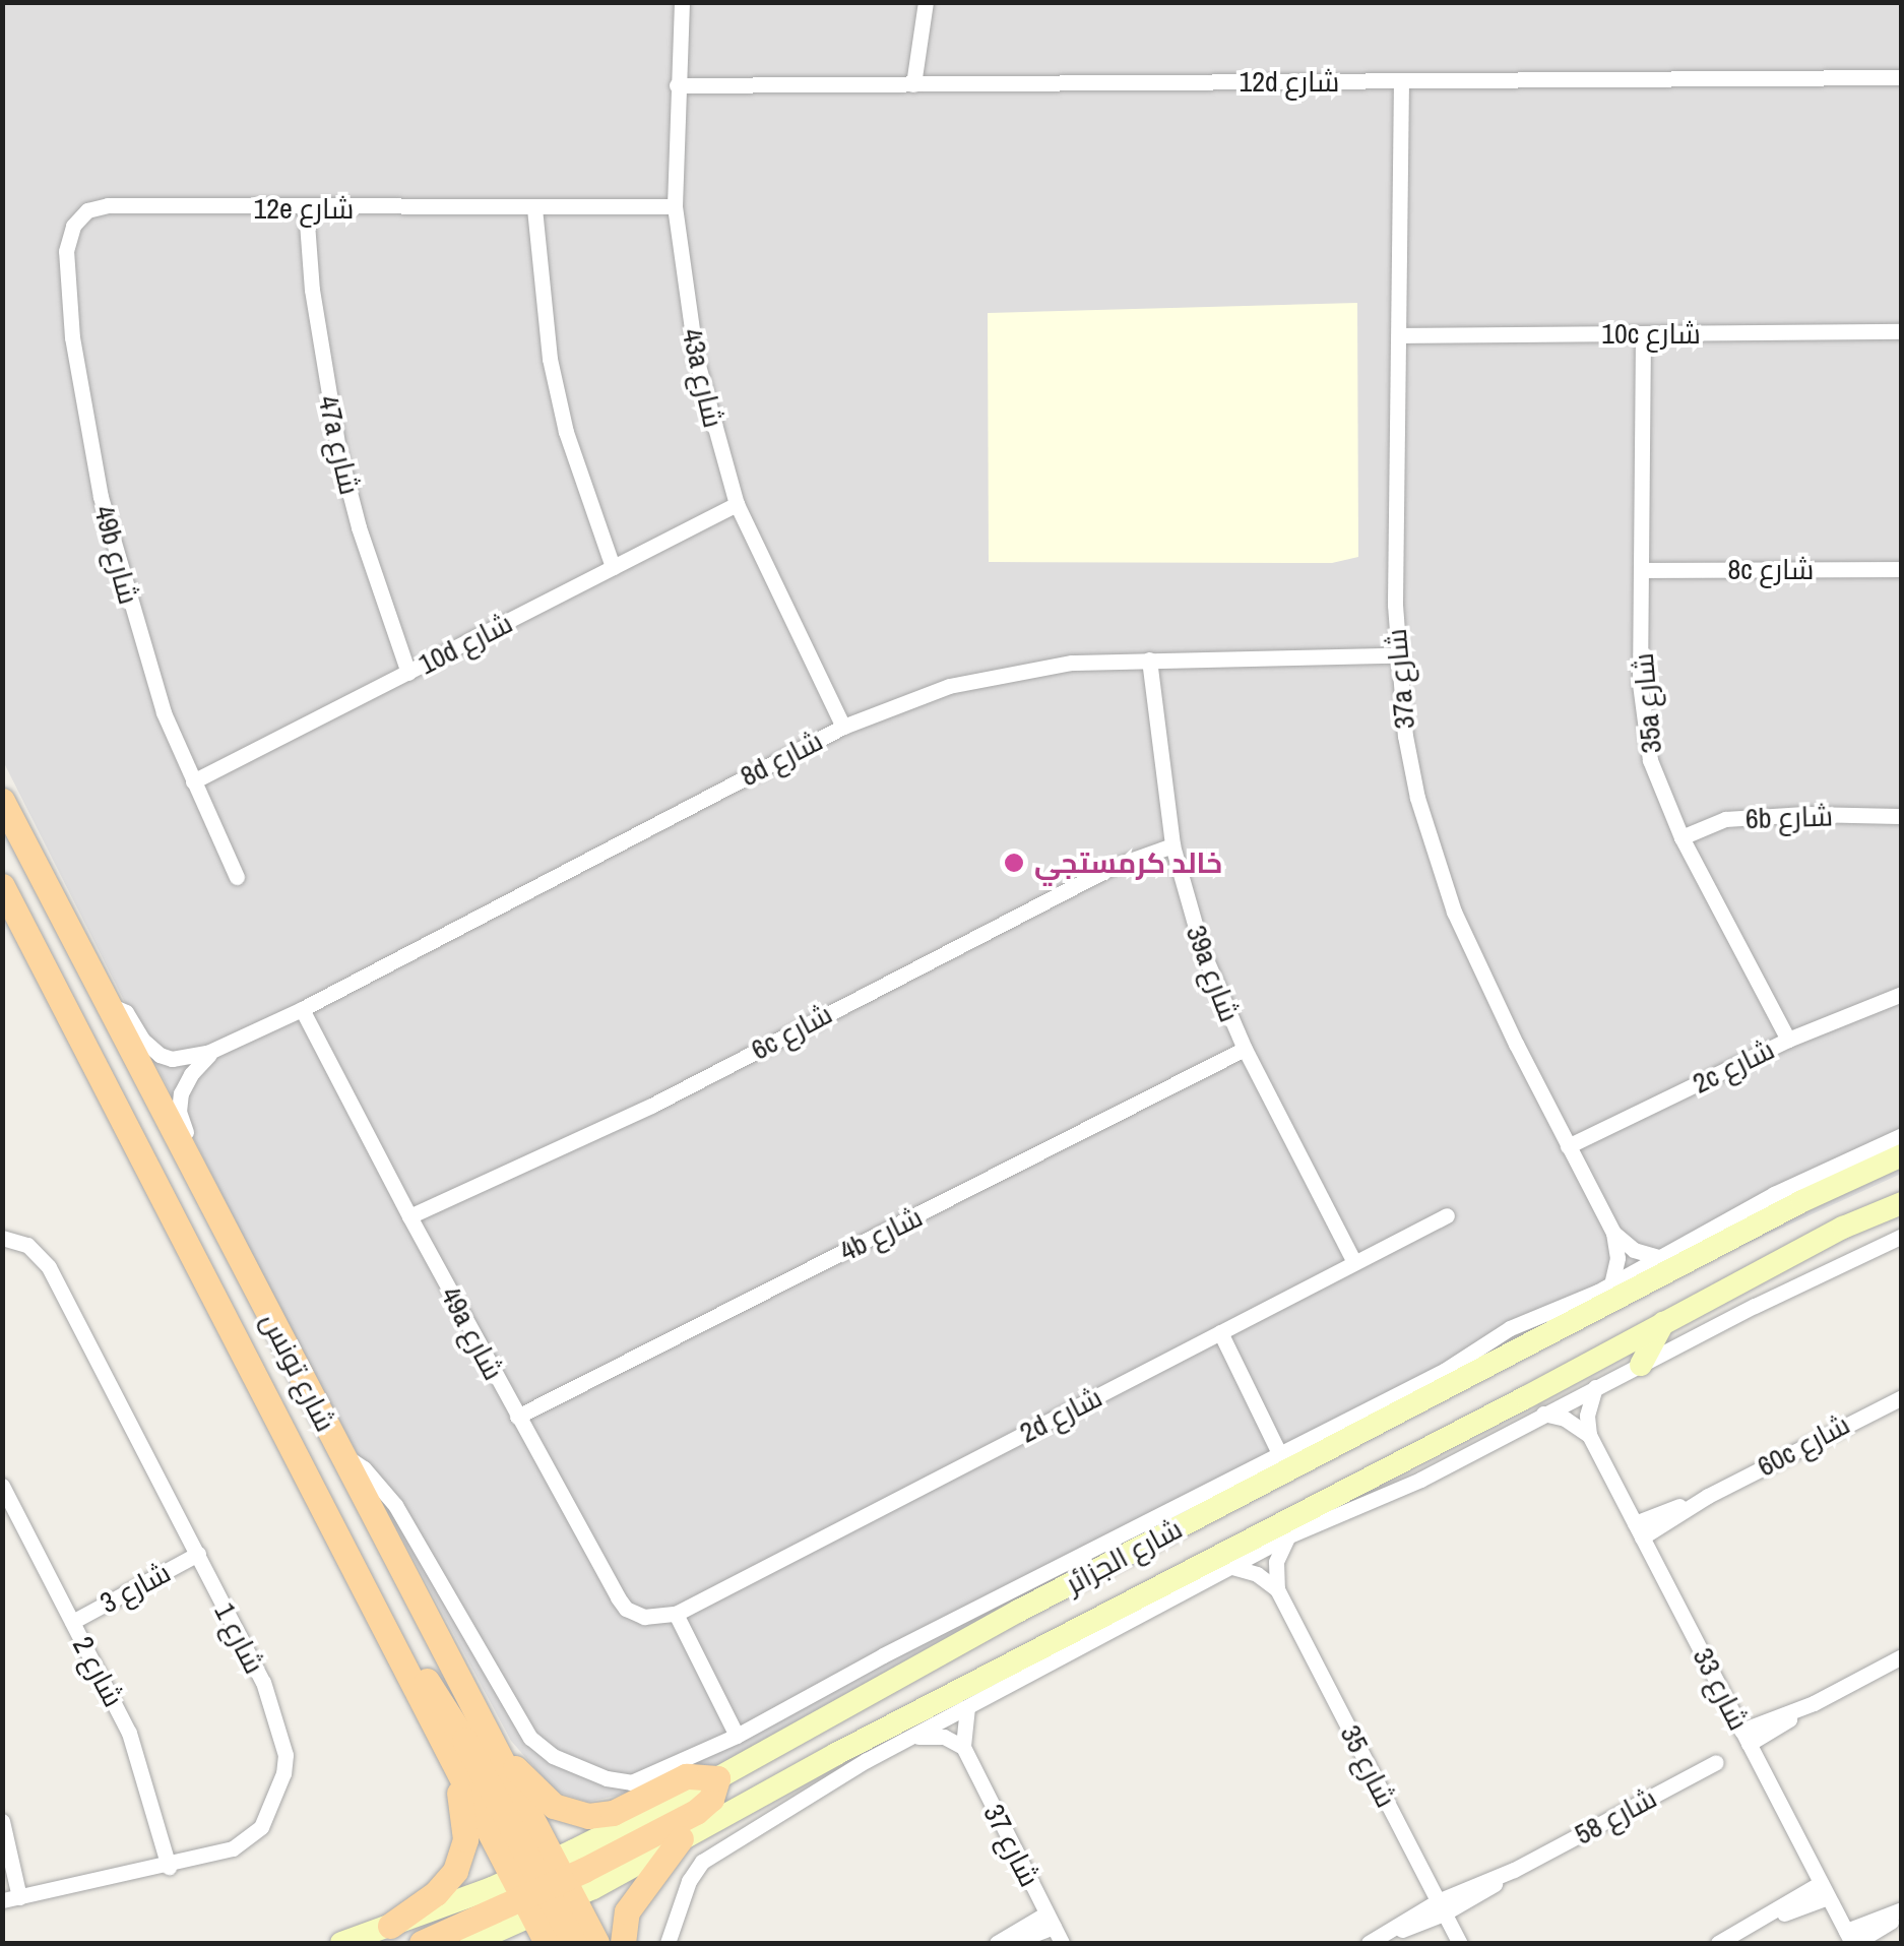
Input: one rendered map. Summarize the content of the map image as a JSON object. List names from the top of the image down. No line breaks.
{"streets":{"main road":["شارع تونس","شارع الجزائر"],"street":["12d شارع","12e شارع","10c شارع","43a شارع","47a شارع","49b شارع","8c شارع","10d شارع","37a شارع","35a شارع","8d شارع","6b شارع","39a شارع","6c شارع","2c شارع","4b شارع","49a شارع","2d شارع","60c شارع","شارع 3","شارع 1","شارع 2","شارع 33","شارع 35","شارع 58","شارع 37"]},"crossings":[["12d شارع","43a شارع"],["12d شارع","37a شارع"],["12e شارع","43a شارع"],["12e شارع","47a شارع"],["12e شارع","49b شارع"],["10c شارع","37a شارع"],["10c شارع","35a شارع"],["43a شارع","10d شارع"],["43a شارع","8d شارع"],["47a شارع","10d شارع"],["49b شارع","10d شارع"],["8c شارع","35a شارع"],["37a شارع","8d شارع"],["37a شارع","2c شارع"],["35a شارع","6b شارع"],["35a شارع","2c شارع"],["8d شارع","39a شارع"],["8d شارع","49a شارع"],["8d شارع","شارع تونس"],["39a شارع","6c شارع"],["39a شارع","4b شارع"],["39a شارع","2d شارع"],["6c شارع","49a شارع"],["4b شارع","49a شارع"],["49a شارع","2d شارع"],["شارع تونس","شارع الجزائر"],["60c شارع","شارع 33"],["شارع 3","شارع 1"],["شارع 3","شارع 2"],["شارع 1","شارع 2"],["شارع 35","شارع 58"]],"places":["خالد كرمستجي"]}
